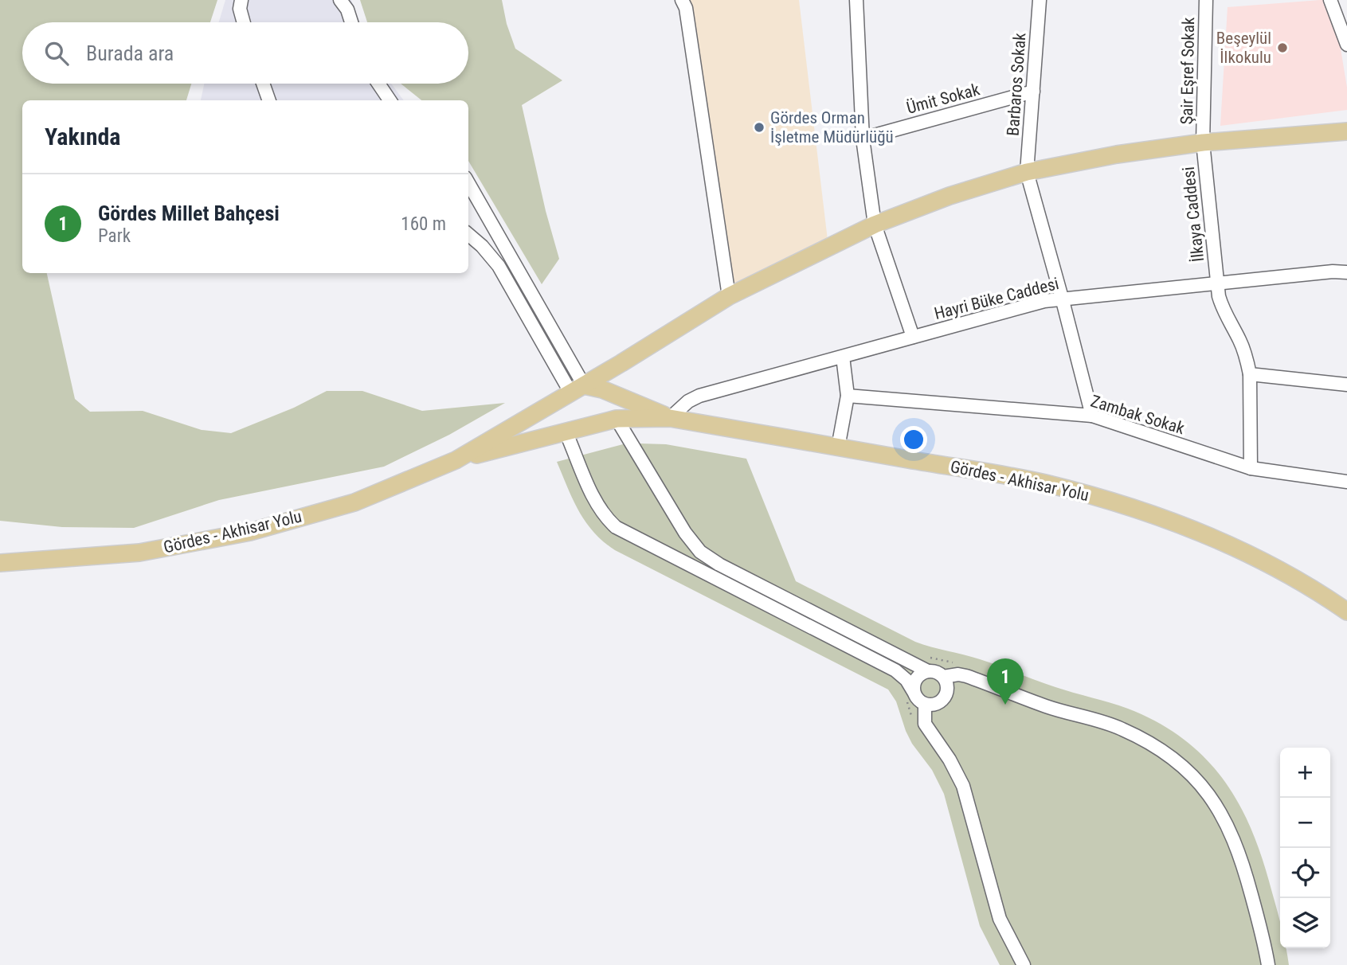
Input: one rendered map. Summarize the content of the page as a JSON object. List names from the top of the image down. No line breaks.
{"streets":{"main road":["Gördes - Akhisar Yolu"],"street":["Şair Eşref Sokak","Barbaros Sokak","Ümit Sokak","İlkaya Caddesi","Hayri Büke Caddesi","Zambak Sokak"]},"crossings":[["Şair Eşref Sokak","İlkaya Caddesi"],["Şair Eşref Sokak","Gördes - Akhisar Yolu"],["Barbaros Sokak","Ümit Sokak"],["Barbaros Sokak","Gördes - Akhisar Yolu"],["İlkaya Caddesi","Hayri Büke Caddesi"],["İlkaya Caddesi","Zambak Sokak"],["İlkaya Caddesi","Gördes - Akhisar Yolu"],["Hayri Büke Caddesi","Gördes - Akhisar Yolu"]],"places":["Beşeylül İlkokulu","Gördes Orman İşletme Müdürlüğü"],"page":{"search":"Burada ara","heading":"Yakında","list":[{"mark":"1","name":"Gördes Millet Bahçesi","note":"Park","value":"160 m"}],"pins":"1","map_buttons":["+","−"]}}
